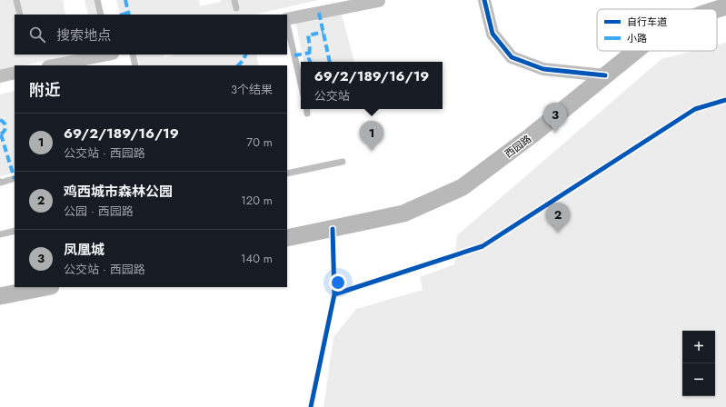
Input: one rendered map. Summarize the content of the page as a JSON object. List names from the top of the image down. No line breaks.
{"streets":{"main road":["西园路"]},"legend":["自行车道","小路"],"page":{"search":"搜索地点","popup":["69/2/189/16/19","公交站"],"heading":["附近","3个结果"],"pins":["3","1","2"],"list":[{"mark":"1","name":"69/2/189/16/19","note":"公交站 · 西园路","value":"70 m"},{"mark":"2","name":"鸡西城市森林公园","note":"公园 · 西园路","value":"120 m"},{"mark":"3","name":"凤凰城","note":"公交站 · 西园路","value":"140 m"}],"map_buttons":["+","−"]}}
